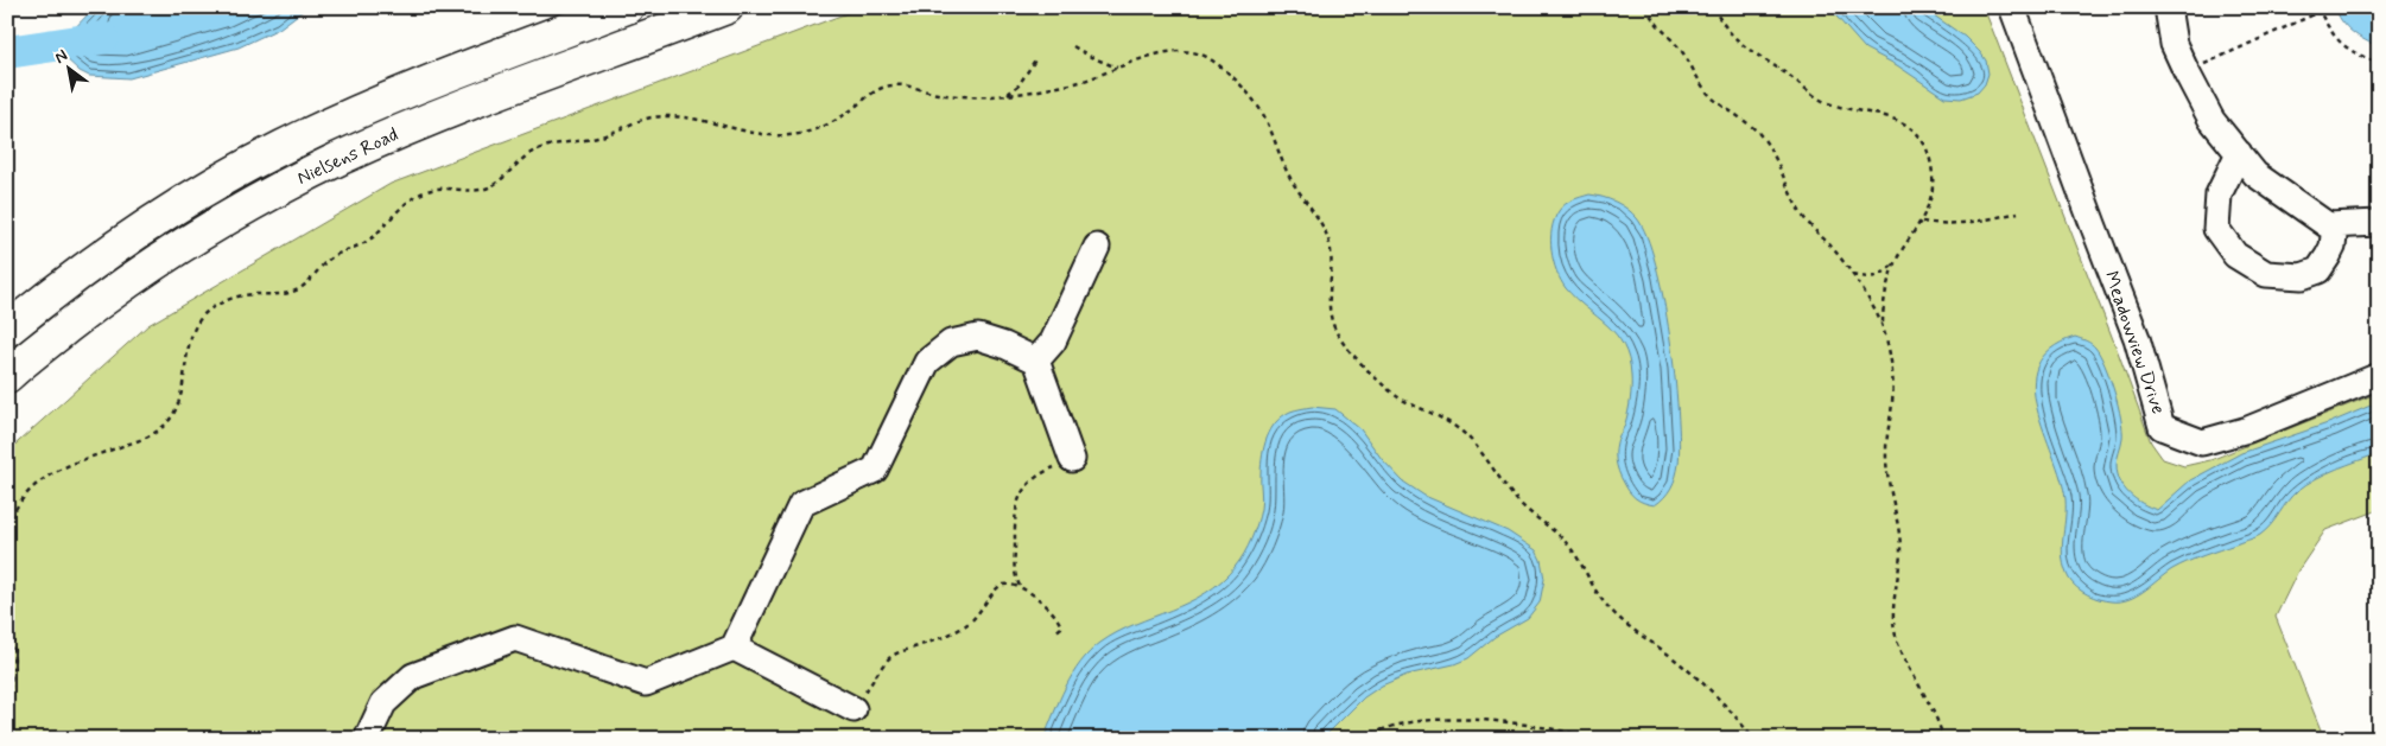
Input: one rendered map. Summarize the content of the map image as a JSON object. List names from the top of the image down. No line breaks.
{"streets":{"main road":["Nielsens Road"],"street":["Meadowview Drive"]},"north":"top left"}
